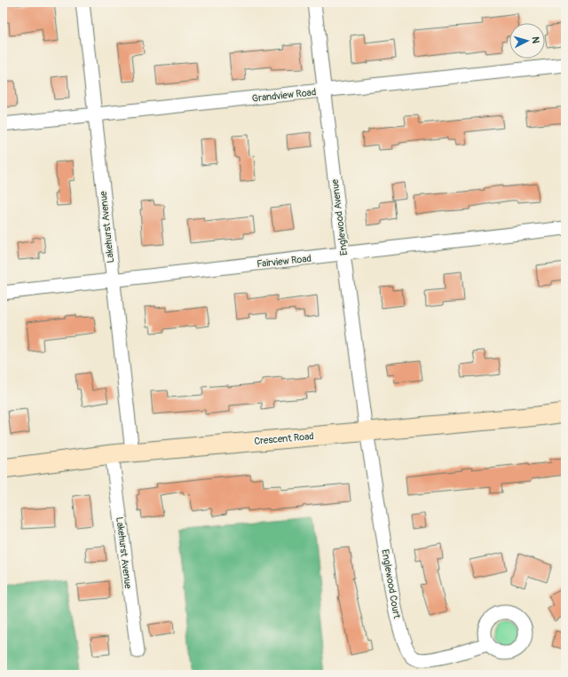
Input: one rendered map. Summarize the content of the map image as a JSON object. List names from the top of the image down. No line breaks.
{"streets":{"street":["Grandview Road","Englewood Avenue","Lakehurst Avenue","Fairview Road","Crescent Road","Englewood Court"]},"crossings":[["Grandview Road","Englewood Avenue"],["Grandview Road","Lakehurst Avenue"],["Englewood Avenue","Fairview Road"],["Englewood Avenue","Crescent Road"],["Englewood Avenue","Englewood Court"],["Lakehurst Avenue","Fairview Road"],["Lakehurst Avenue","Crescent Road"],["Crescent Road","Englewood Court"]],"north":"right"}
